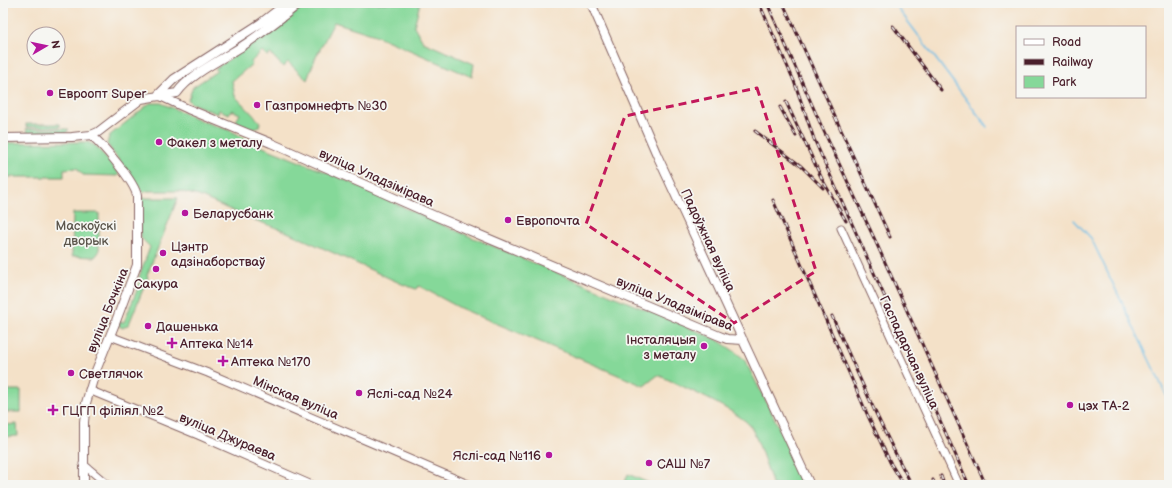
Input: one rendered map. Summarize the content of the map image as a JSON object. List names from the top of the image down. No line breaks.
{"streets":{"main road":["вуліца Уладзімірава","Падоўжная вуліца","вуліца Бочкіна"],"street":["Гаспадарчая вуліца","Мінская вуліца","вуліца Джураева"]},"crossings":[["вуліца Уладзімірава","Падоўжная вуліца"],["вуліца Бочкіна","Мінская вуліца"],["вуліца Бочкіна","вуліца Джураева"]],"parks":["Маскоўскі дворык"],"places":{"other":["Евроопт Super","Газпромнефть №30","Факел з металу","Беларусбанк","Европочта","Цэнтр адзінаборстваў","Сакура","Дашенька","Інсталяцыя з металу","Светлячок","Яслі-сад №24","цэх ТА-2","Яслі-сад №116","САШ №7"],"health":["Аптека №14","Аптека №170","ГЦГП філіял №2"]},"legend":["Road","Railway","Park"],"north":"right"}
